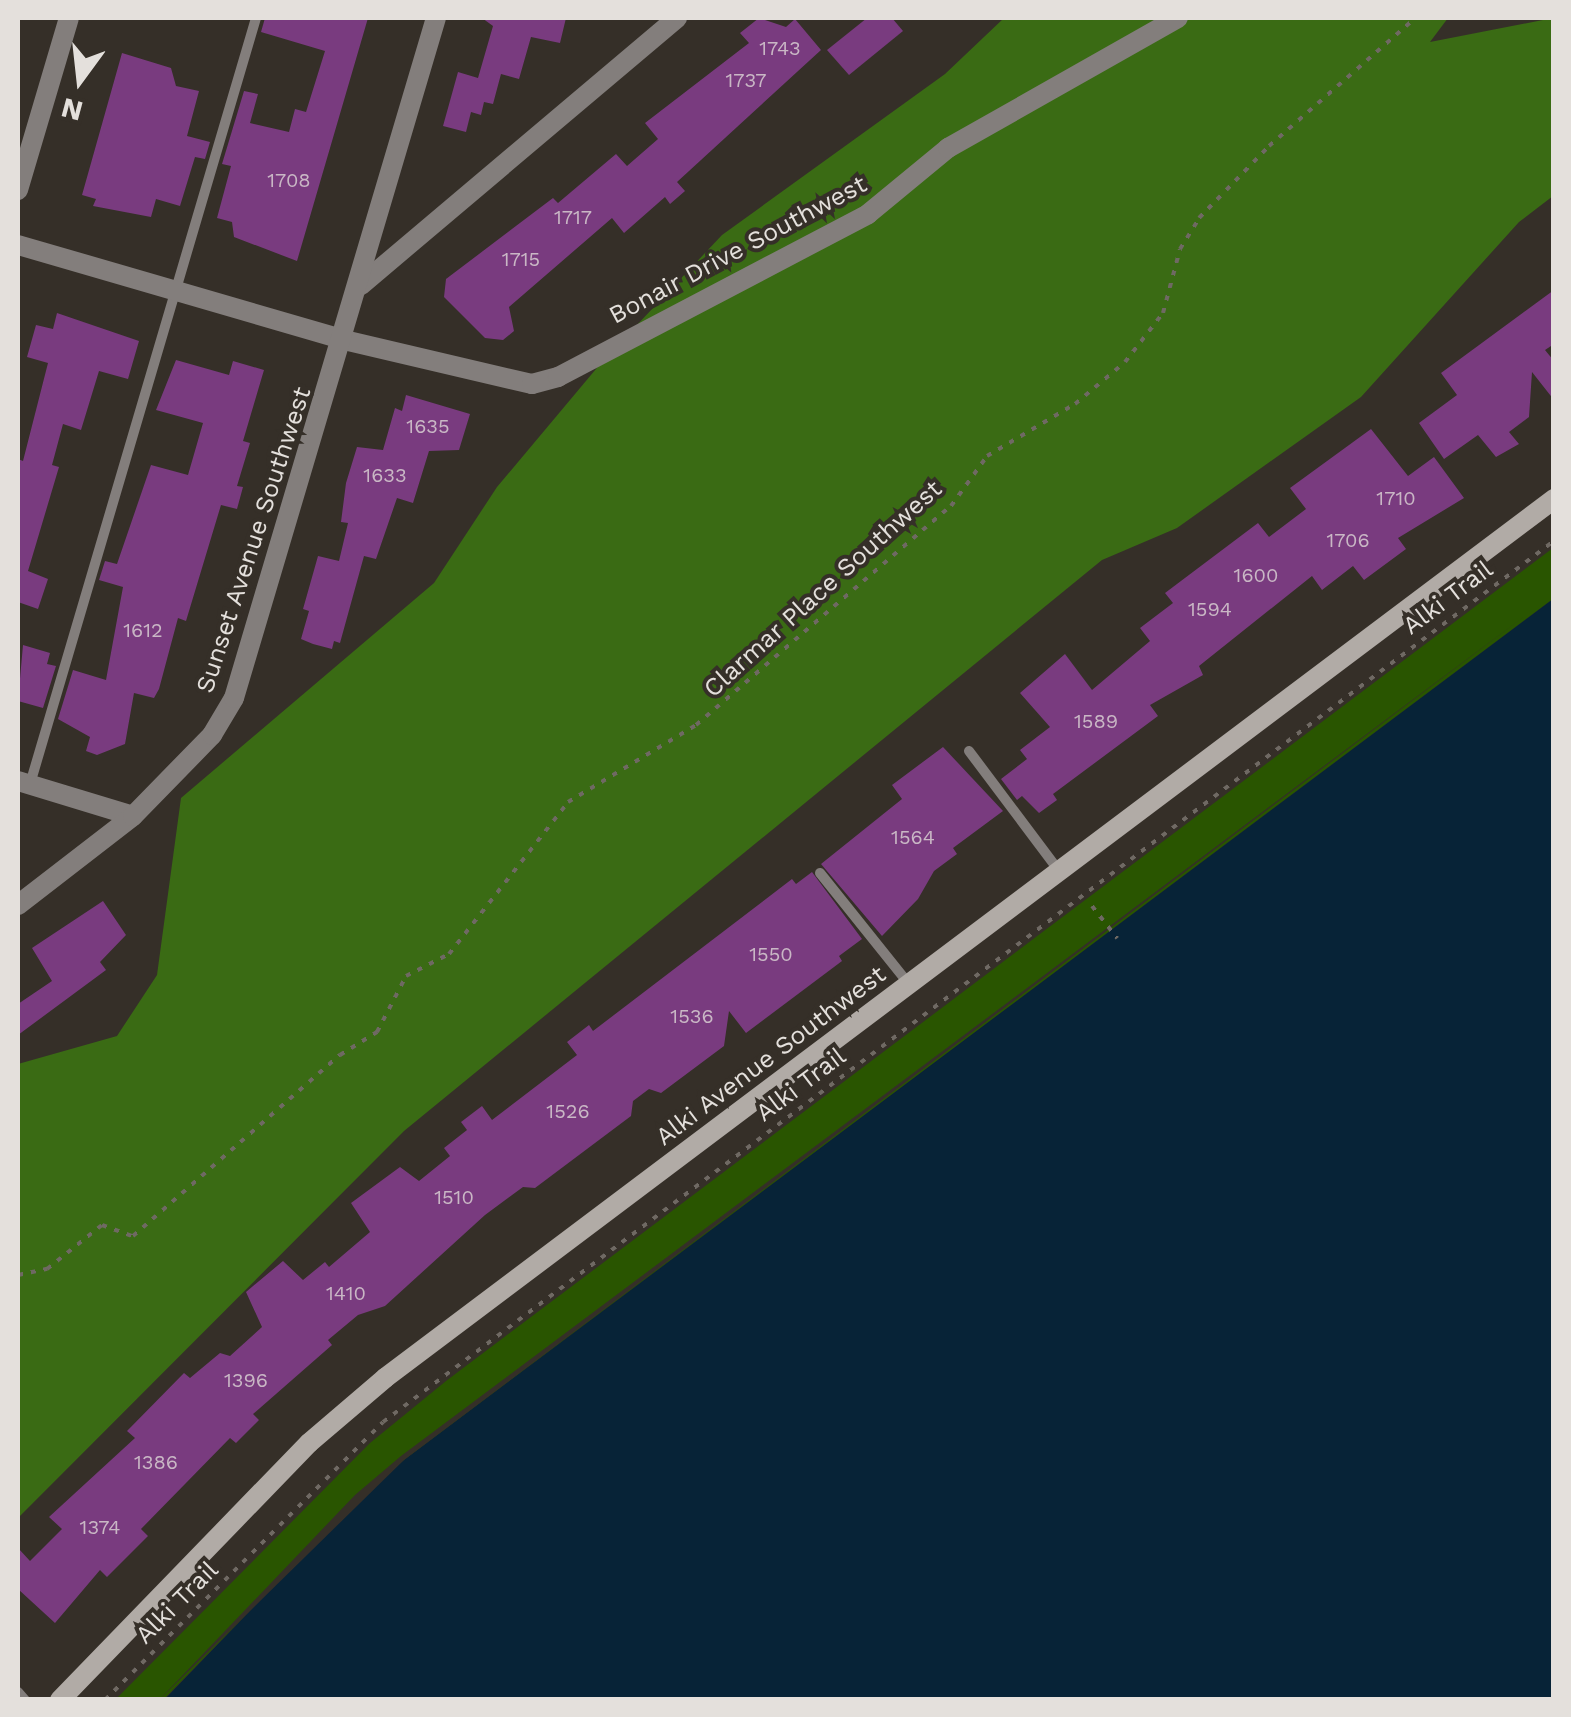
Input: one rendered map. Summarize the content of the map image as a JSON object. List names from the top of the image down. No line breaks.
{"streets":{"main road":["Alki Avenue Southwest"],"street":["Bonair Drive Southwest","Sunset Avenue Southwest"],"path":["Clarmar Place Southwest","Alki Trail"]},"crossings":[["Bonair Drive Southwest","Sunset Avenue Southwest"]],"house_numbers":["1743","1737","1708","1717","1715","1635","1633","1710","1706","1600","1594","1612","1589","1564","1550","1536","1526","1510","1410","1396","1386","1374"],"north":"bottom"}
